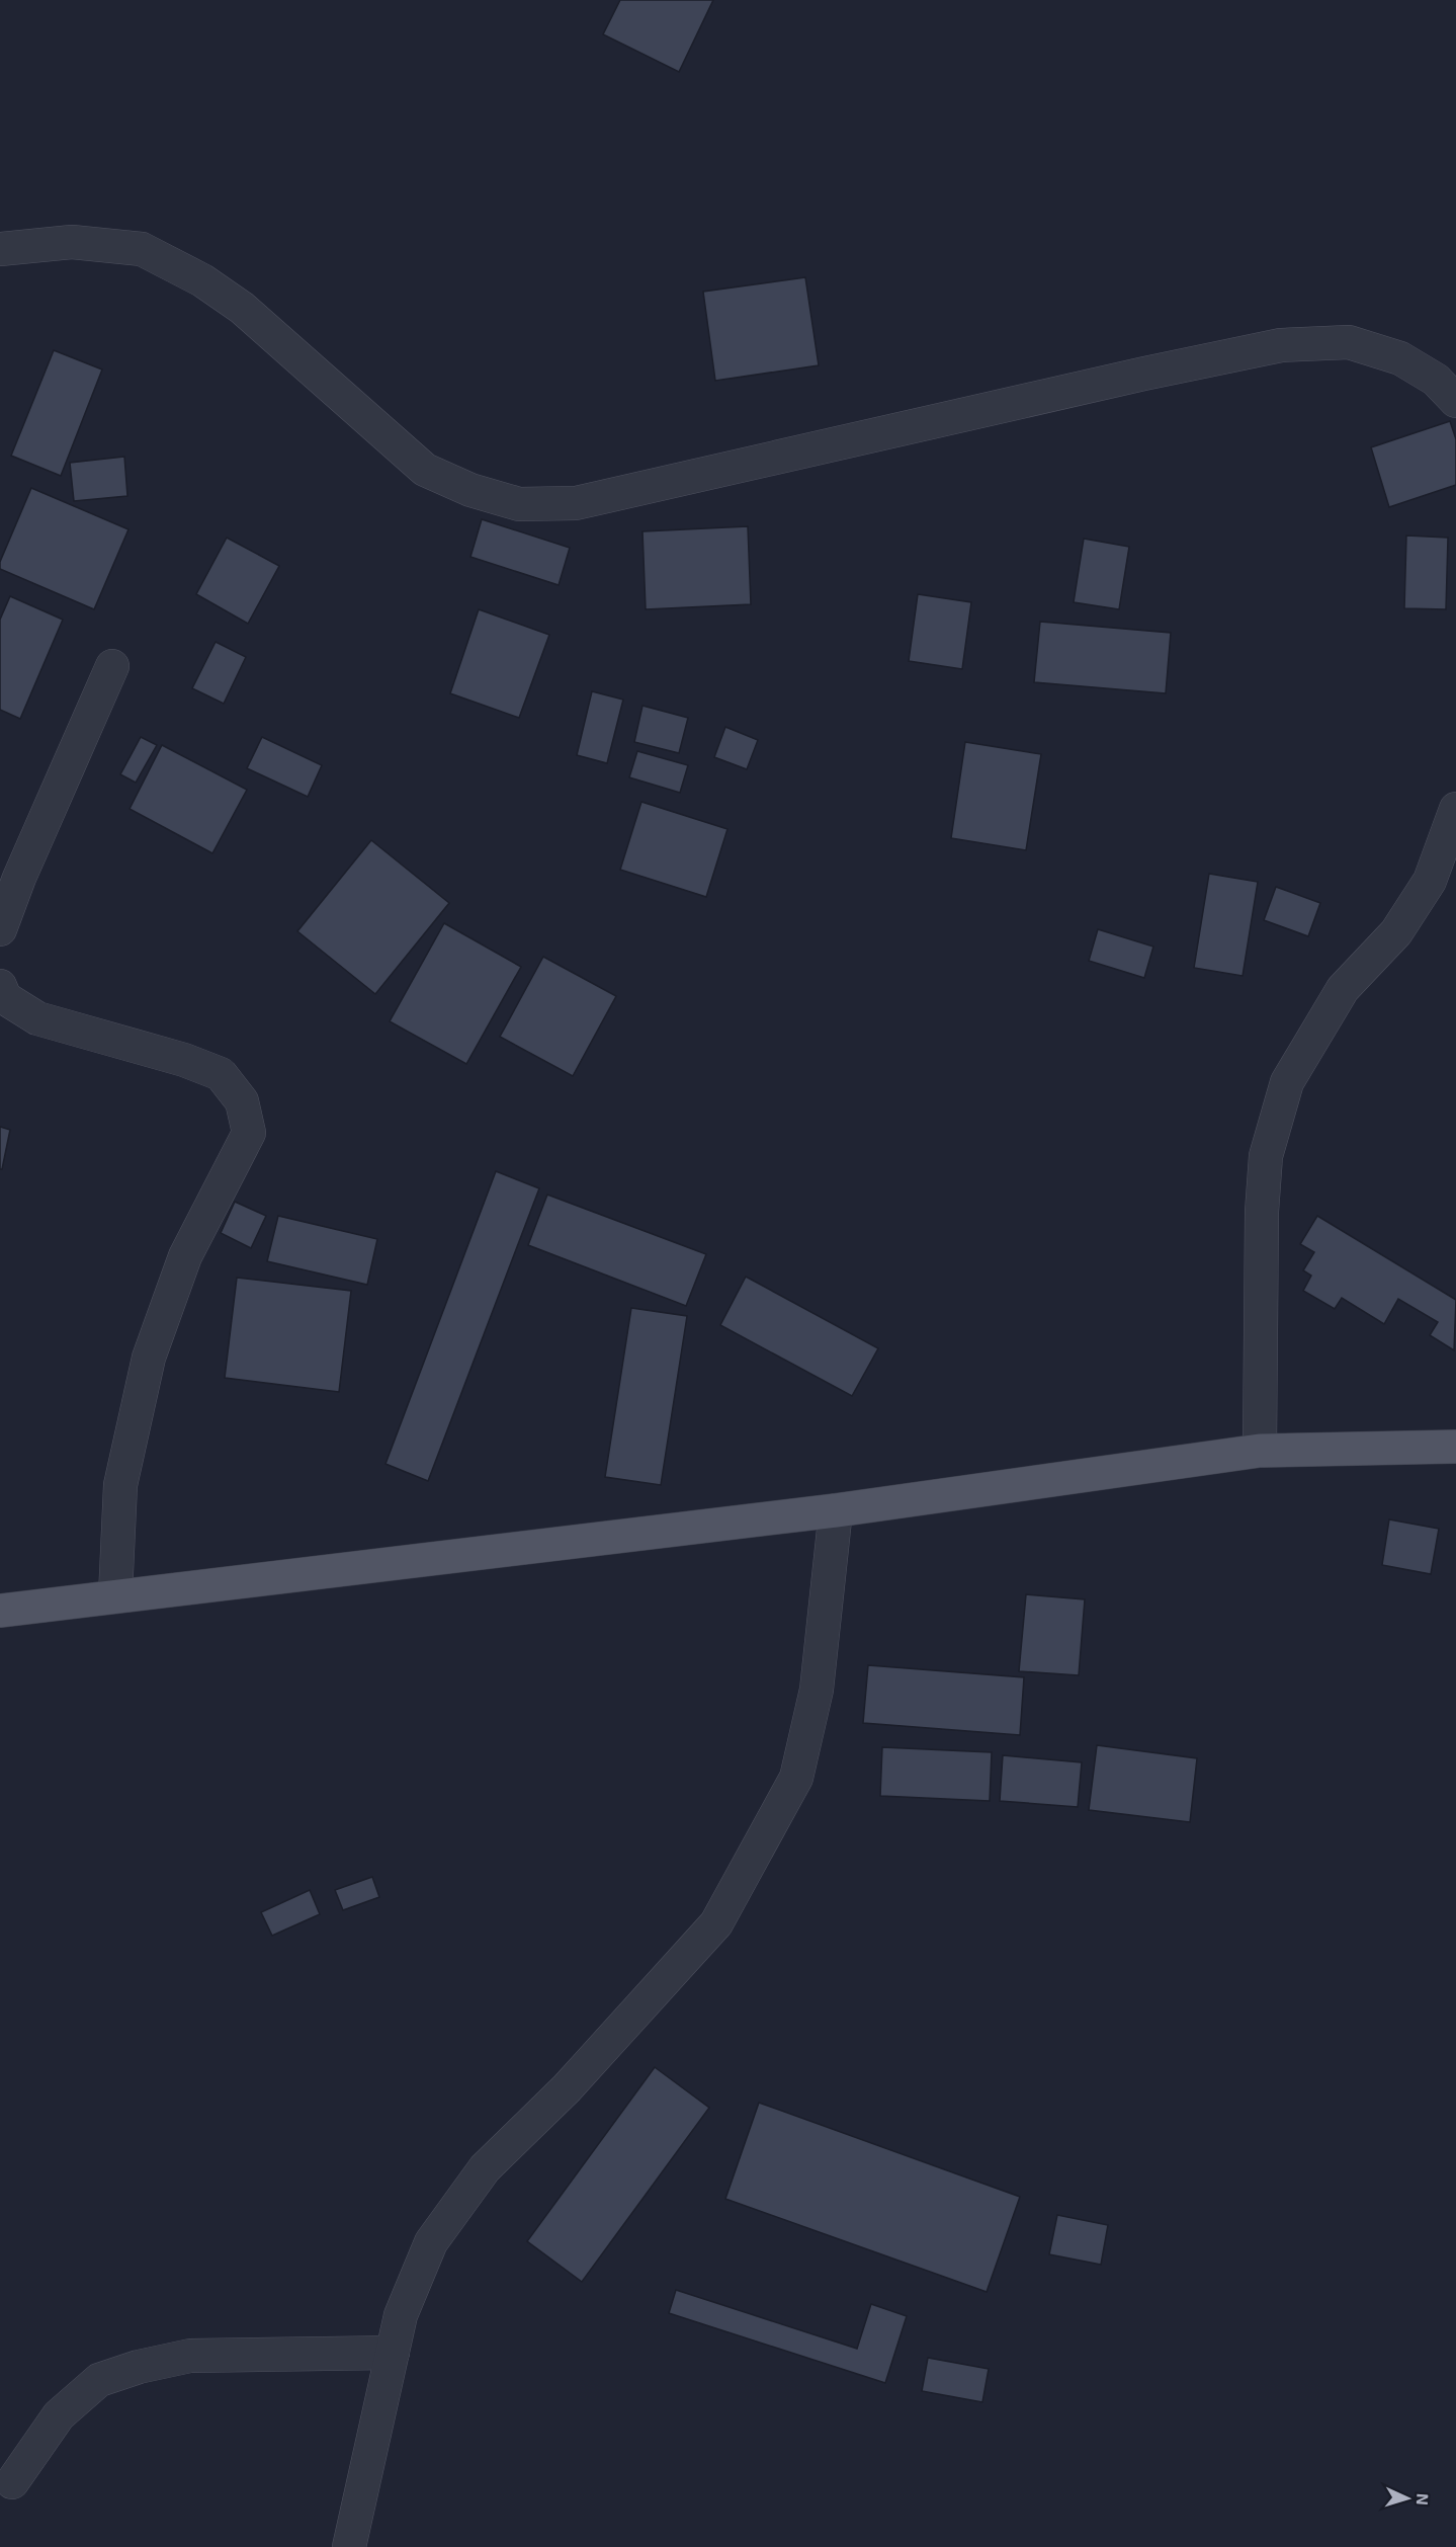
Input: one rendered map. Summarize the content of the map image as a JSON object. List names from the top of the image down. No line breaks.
{"north":"right"}
